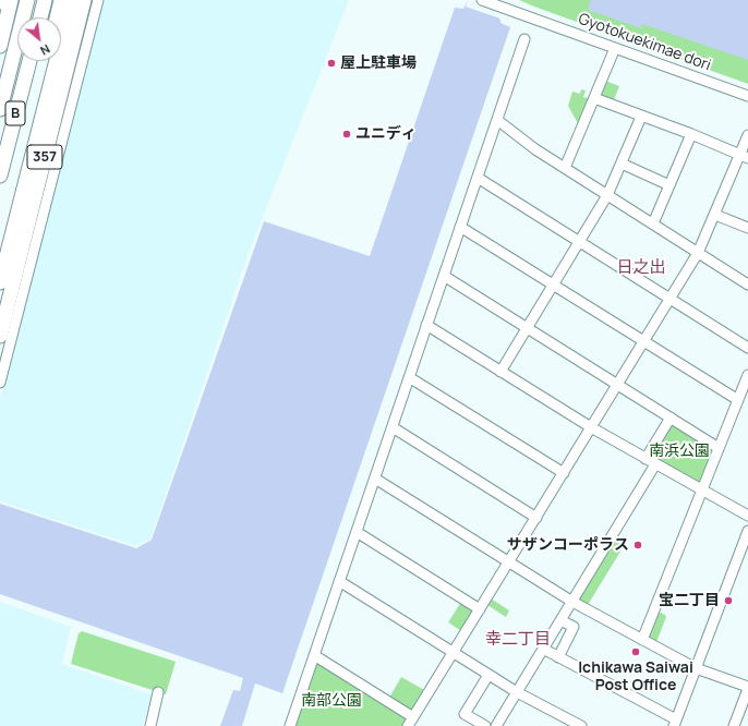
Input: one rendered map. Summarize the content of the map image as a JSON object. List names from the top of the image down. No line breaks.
{"streets":{"highway":["B","357"],"street":["Gyotokuekimae dori"]},"districts":["日之出","幸二丁目"],"parks":["南浜公園","南部公園"],"places":["屋上駐車場","ユニディ","サザンコーポラス","宝二丁目","Ichikawa Saiwai Post Office"],"north":"bottom right"}
